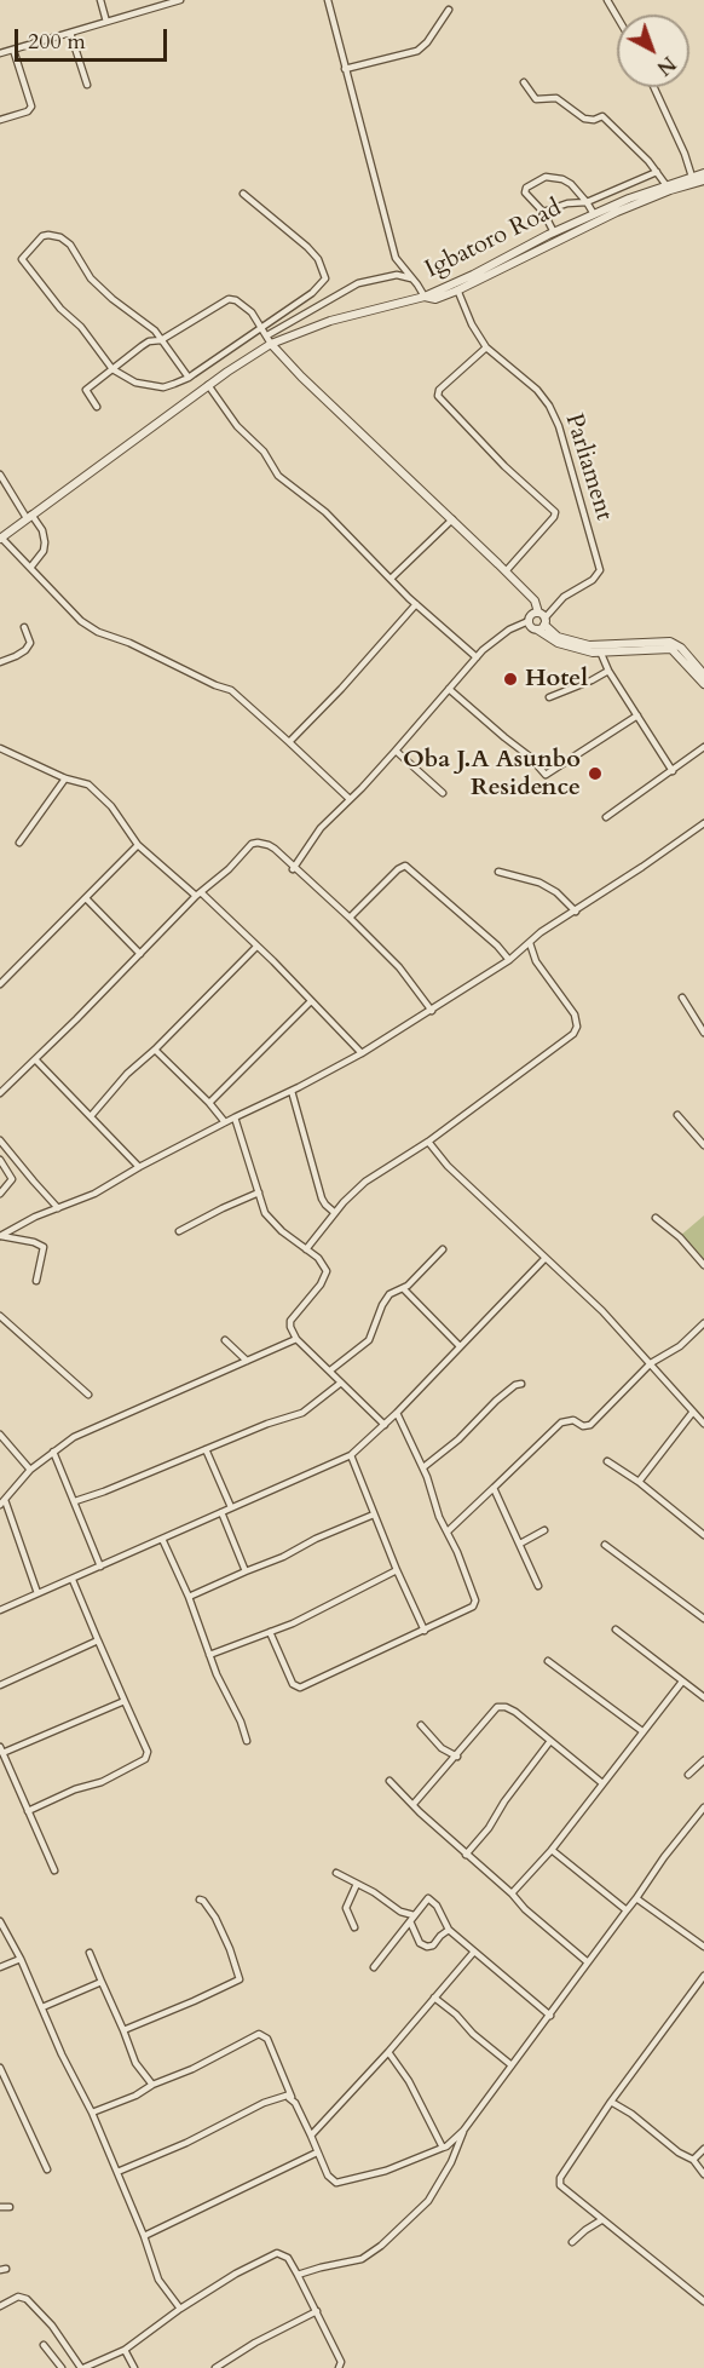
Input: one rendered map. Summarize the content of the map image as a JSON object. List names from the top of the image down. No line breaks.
{"streets":{"street":["Igbatoro Road","Parliament"]},"crossings":[["Igbatoro Road","Parliament"]],"places":["Hotel","Oba J.A Asunbo Residence"],"scale_bar":"200 m","north":"bottom right"}
